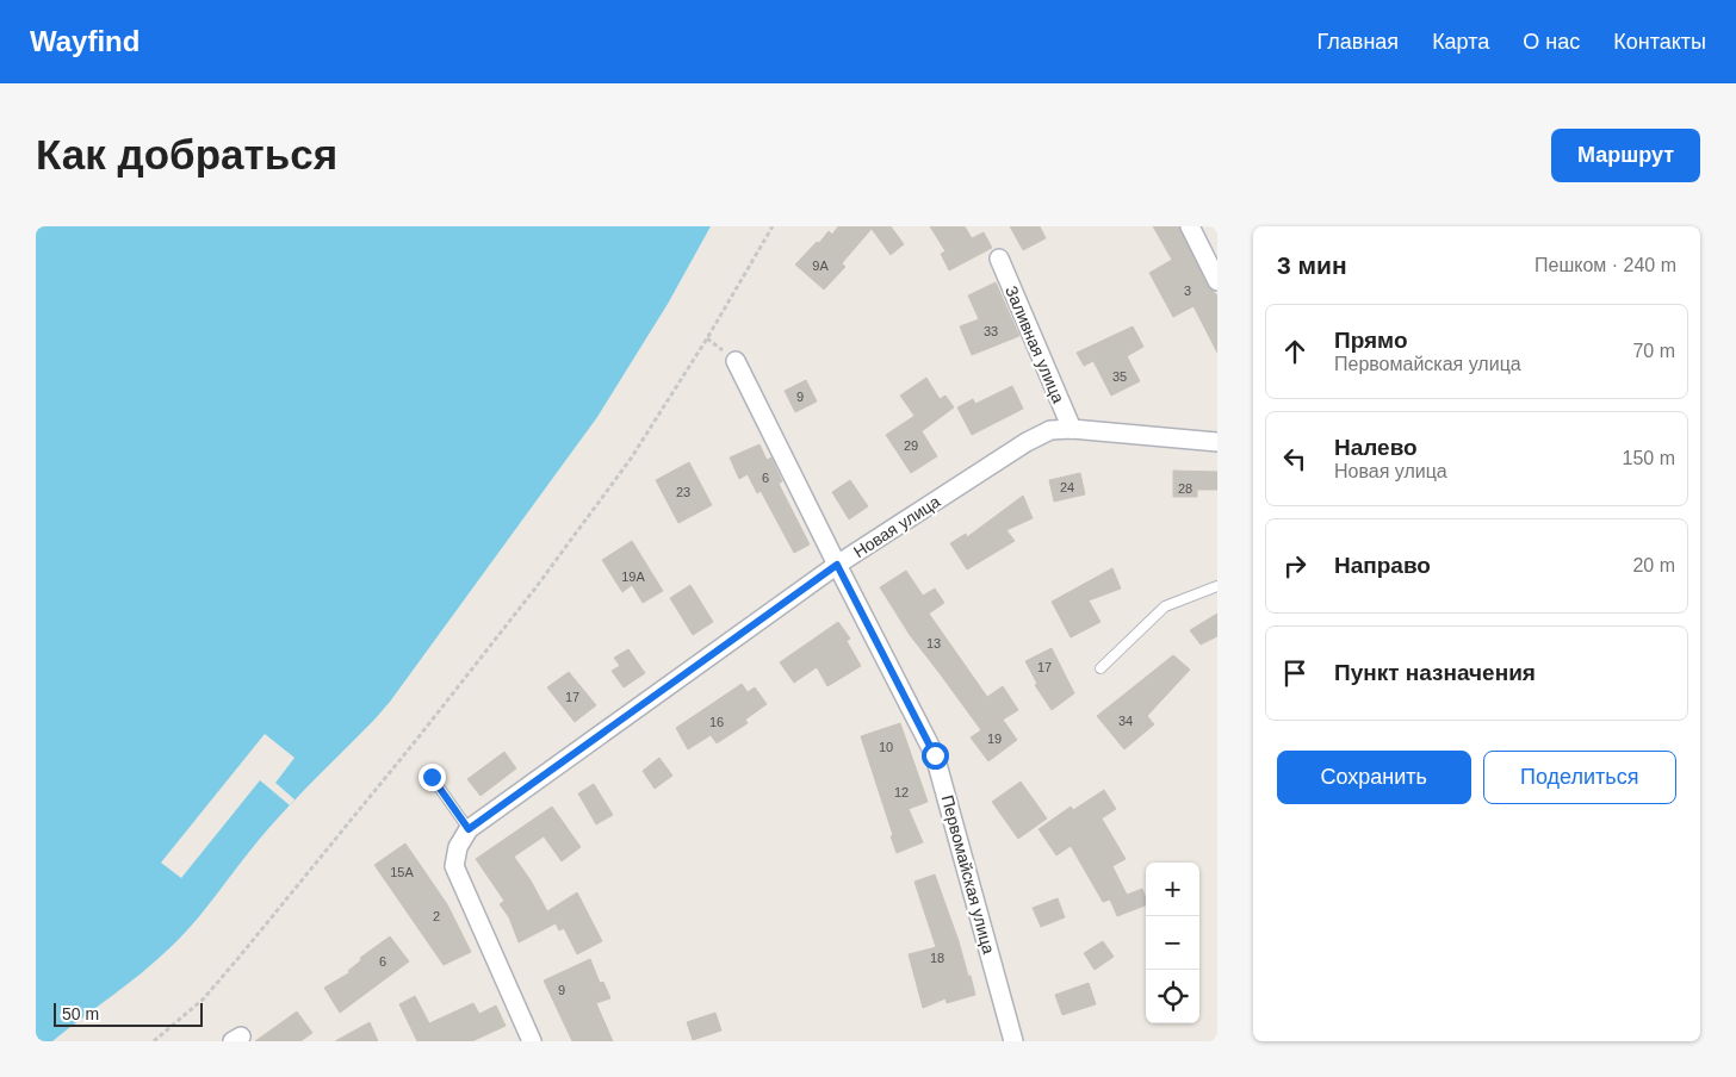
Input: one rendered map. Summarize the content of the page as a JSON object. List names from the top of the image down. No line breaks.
{"streets":{"street":["Заливная улица","Новая улица","Первомайская улица"]},"crossings":[["Заливная улица","Новая улица"],["Новая улица","Первомайская улица"]],"house_numbers":["9А","3","33","35","9","29","6","24","28","23","19А","13","17","17","34","16","19","10","12","15А","2","18","6","9"],"scale_bar":"50 m","page":{"header":"Wayfind","nav":["Главная","Карта","О нас","Контакты"],"buttons":["Маршрут",["Сохранить","Поделиться"]],"title":"Как добраться","heading":["3 мин","Пешком · 240 m"],"list":[["Прямо","Первомайская улица","70 m"],["Налево","Новая улица","150 m"],["Направо","20 m"],"Пункт назначения"],"map_buttons":["+","−"],"scale":"50 m"}}
